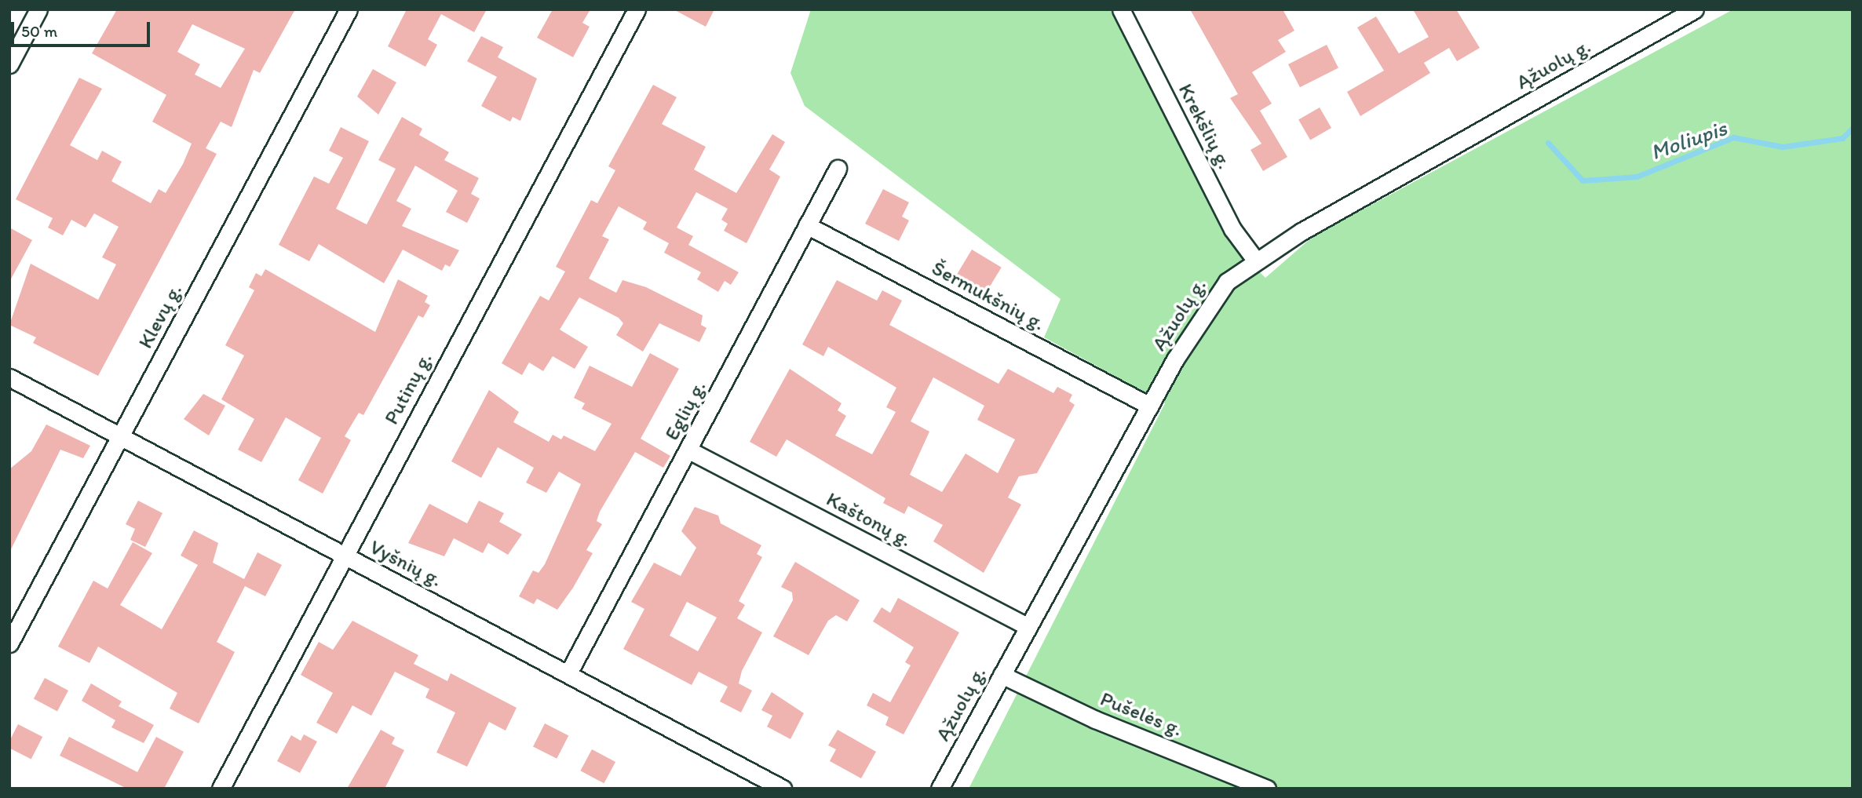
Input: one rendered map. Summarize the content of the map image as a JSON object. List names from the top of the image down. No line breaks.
{"streets":{"street":["Ąžuolų g.","Krekšlių g.","Šermukšnių g.","Klevų g.","Putinų g.","Eglių g.","Kaštonų g.","Vyšnių g.","Pušelės g."]},"crossings":[["Ąžuolų g.","Krekšlių g."],["Ąžuolų g.","Šermukšnių g."],["Ąžuolų g.","Kaštonų g."],["Ąžuolų g.","Pušelės g."],["Šermukšnių g.","Eglių g."],["Klevų g.","Vyšnių g."],["Putinų g.","Vyšnių g."],["Eglių g.","Kaštonų g."],["Eglių g.","Vyšnių g."]],"water":["Moliupis"],"scale_bar":"50 m"}
